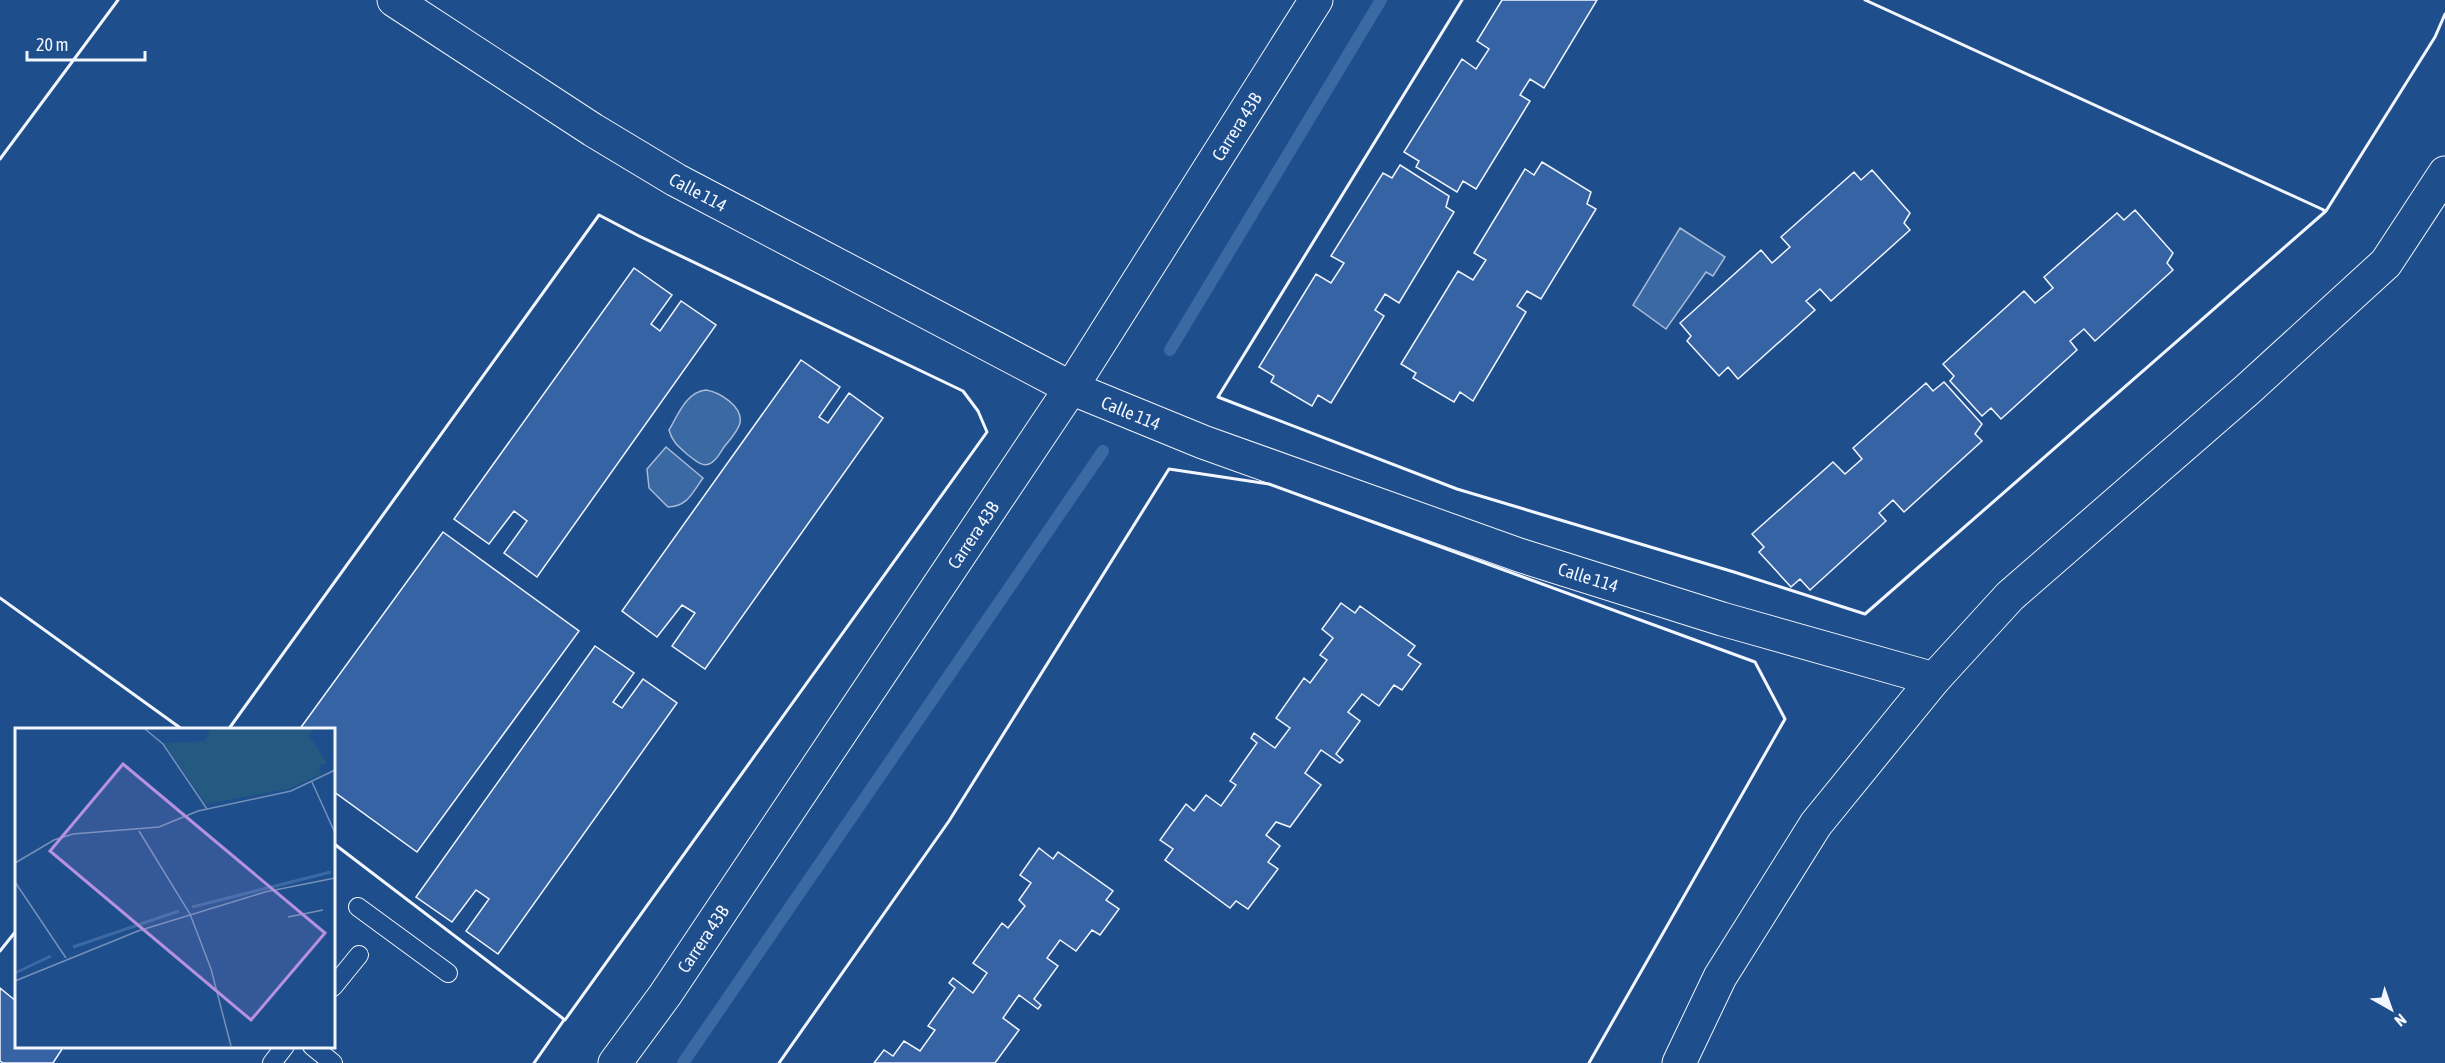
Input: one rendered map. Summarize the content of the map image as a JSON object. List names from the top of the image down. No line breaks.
{"streets":{"street":["Carrera 43B","Calle 114"]},"crossings":[["Carrera 43B","Calle 114"]],"scale_bar":"20 m","north":"bottom right"}
